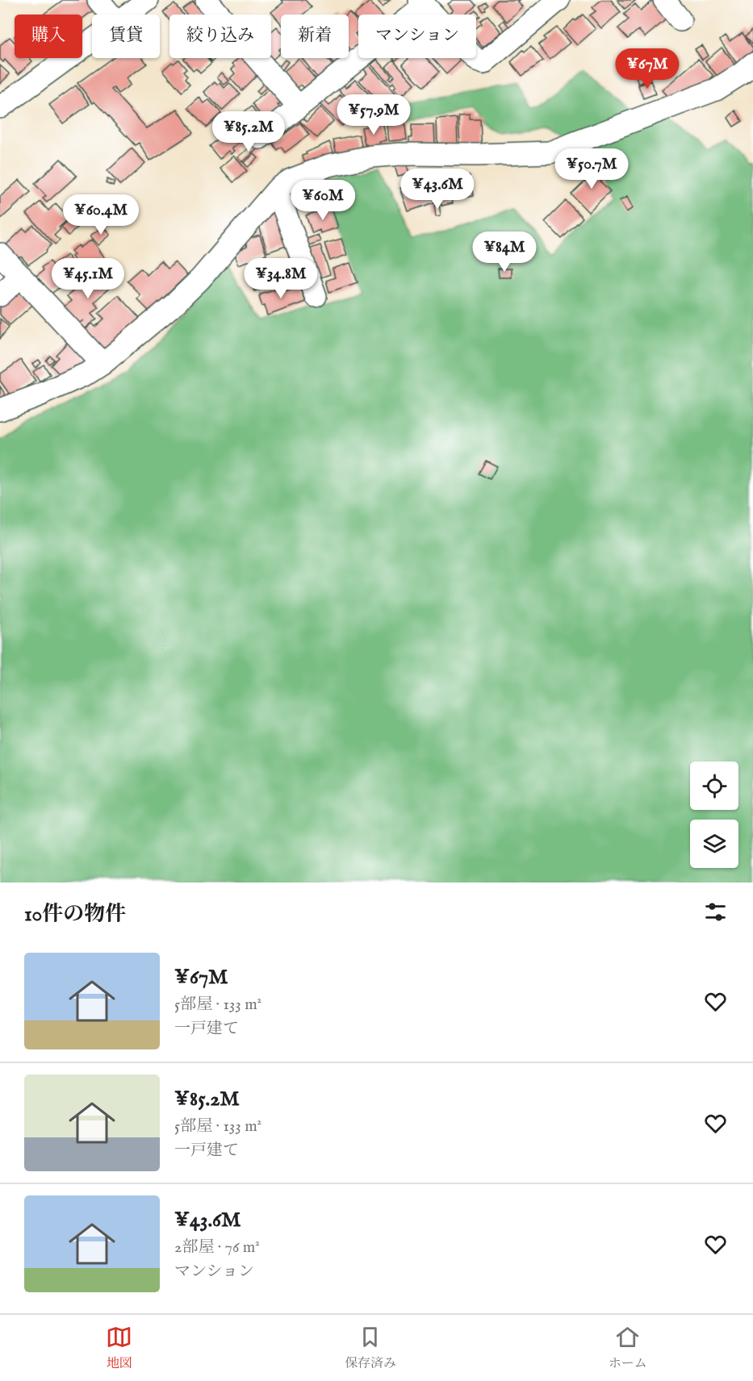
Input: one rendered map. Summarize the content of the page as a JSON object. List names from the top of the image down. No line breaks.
{"page":{"chip":["購入","賃貸","絞り込み","新着","マンション"],"price":["¥67M","¥57.9M","¥85.2M","¥50.7M","¥43.6M","¥60M","¥60.4M","¥84M","¥45.1M","¥34.8M"],"heading":"10件の物件","list":[{"name":"¥67M","note":"5部屋 · 133 m² · 一戸建て"},{"name":"¥85.2M","note":"5部屋 · 133 m² · 一戸建て"},{"name":"¥43.6M","note":"2部屋 · 76 m² · マンション"}],"tabs":["地図","保存済み","ホーム"]}}
